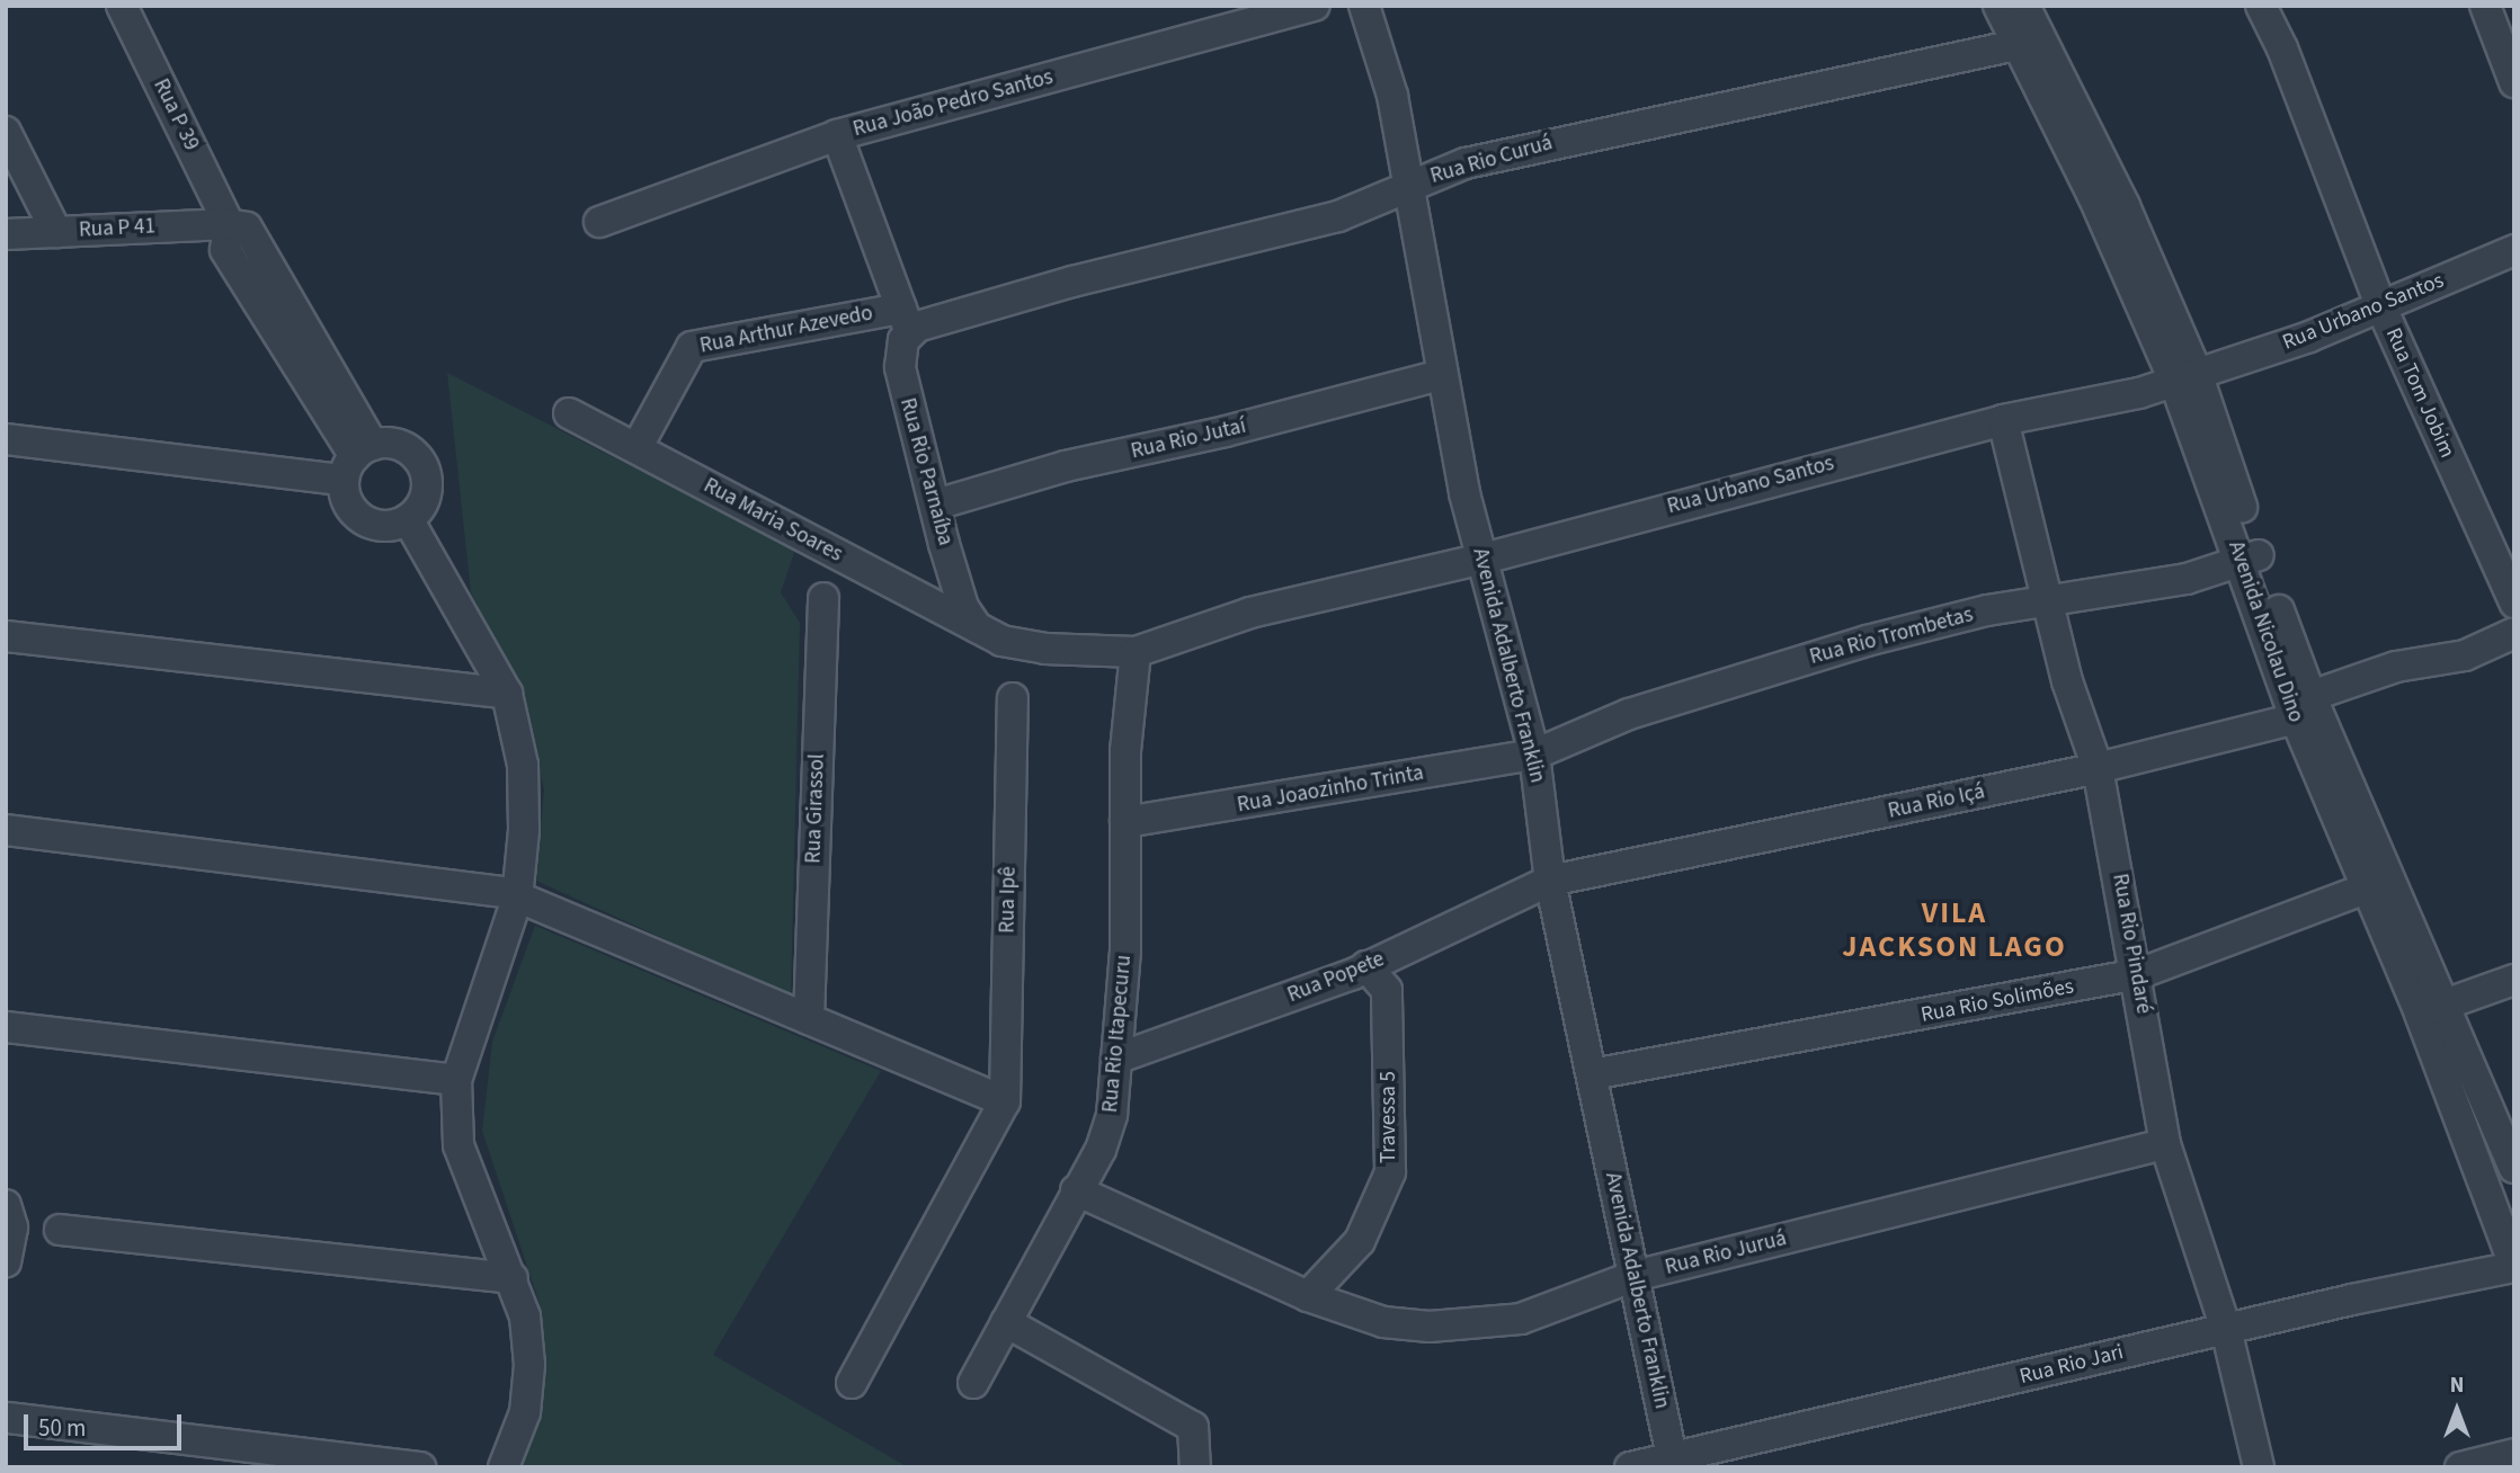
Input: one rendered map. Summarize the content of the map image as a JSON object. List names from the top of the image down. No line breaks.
{"streets":{"street":["Rua João Pedro Santos","Rua P 39","Rua Rio Curuá","Rua P 41","Rua Urbano Santos","Rua Arthur Azevedo","Rua Tom Jobim","Rua Rio Jutaí","Rua Rio Parnaíba","Rua Maria Soares","Avenida Nicolau Dino","Rua Rio Trombetas","Avenida Adalberto Franklin","Rua Joaozinho Trinta","Rua Rio Içá","Rua Girassol","Rua Ipê","Rua Rio Pindaré","Rua Popete","Rua Rio Solimões","Rua Rio Itapecuru","Travessa 5","Rua Rio Juruá","Rua Rio Jari"]},"crossings":[["Rua P 39","Rua P 41"],["Rua Rio Curuá","Rua Arthur Azevedo"],["Rua Rio Curuá","Rua Rio Parnaíba"],["Rua Rio Curuá","Avenida Nicolau Dino"],["Rua Rio Curuá","Avenida Adalberto Franklin"],["Rua Urbano Santos","Rua Tom Jobim"],["Rua Urbano Santos","Rua Rio Parnaíba"],["Rua Urbano Santos","Rua Maria Soares"],["Rua Urbano Santos","Avenida Nicolau Dino"],["Rua Urbano Santos","Avenida Adalberto Franklin"],["Rua Urbano Santos","Rua Rio Pindaré"],["Rua Urbano Santos","Rua Rio Itapecuru"],["Rua Arthur Azevedo","Rua Rio Parnaíba"],["Rua Arthur Azevedo","Rua Maria Soares"],["Rua Rio Jutaí","Rua Rio Parnaíba"],["Rua Rio Jutaí","Avenida Adalberto Franklin"],["Rua Rio Parnaíba","Rua Maria Soares"],["Avenida Nicolau Dino","Rua Rio Trombetas"],["Avenida Nicolau Dino","Rua Rio Içá"],["Avenida Nicolau Dino","Rua Rio Solimões"],["Avenida Nicolau Dino","Rua Rio Jari"],["Rua Rio Trombetas","Avenida Adalberto Franklin"],["Rua Rio Trombetas","Rua Joaozinho Trinta"],["Rua Rio Trombetas","Rua Rio Pindaré"],["Avenida Adalberto Franklin","Rua Joaozinho Trinta"],["Avenida Adalberto Franklin","Rua Rio Içá"],["Avenida Adalberto Franklin","Rua Popete"],["Avenida Adalberto Franklin","Rua Rio Solimões"],["Avenida Adalberto Franklin","Rua Rio Juruá"],["Avenida Adalberto Franklin","Rua Rio Jari"],["Rua Joaozinho Trinta","Rua Rio Itapecuru"],["Rua Rio Içá","Rua Rio Pindaré"],["Rua Rio Içá","Rua Popete"],["Rua Rio Pindaré","Rua Rio Solimões"],["Rua Rio Pindaré","Rua Rio Juruá"],["Rua Rio Pindaré","Rua Rio Jari"],["Rua Popete","Rua Rio Itapecuru"],["Rua Popete","Travessa 5"],["Rua Rio Itapecuru","Rua Rio Juruá"],["Travessa 5","Rua Rio Juruá"]],"districts":["VILA JACKSON LAGO"],"scale_bar":"50 m","north":"top"}
